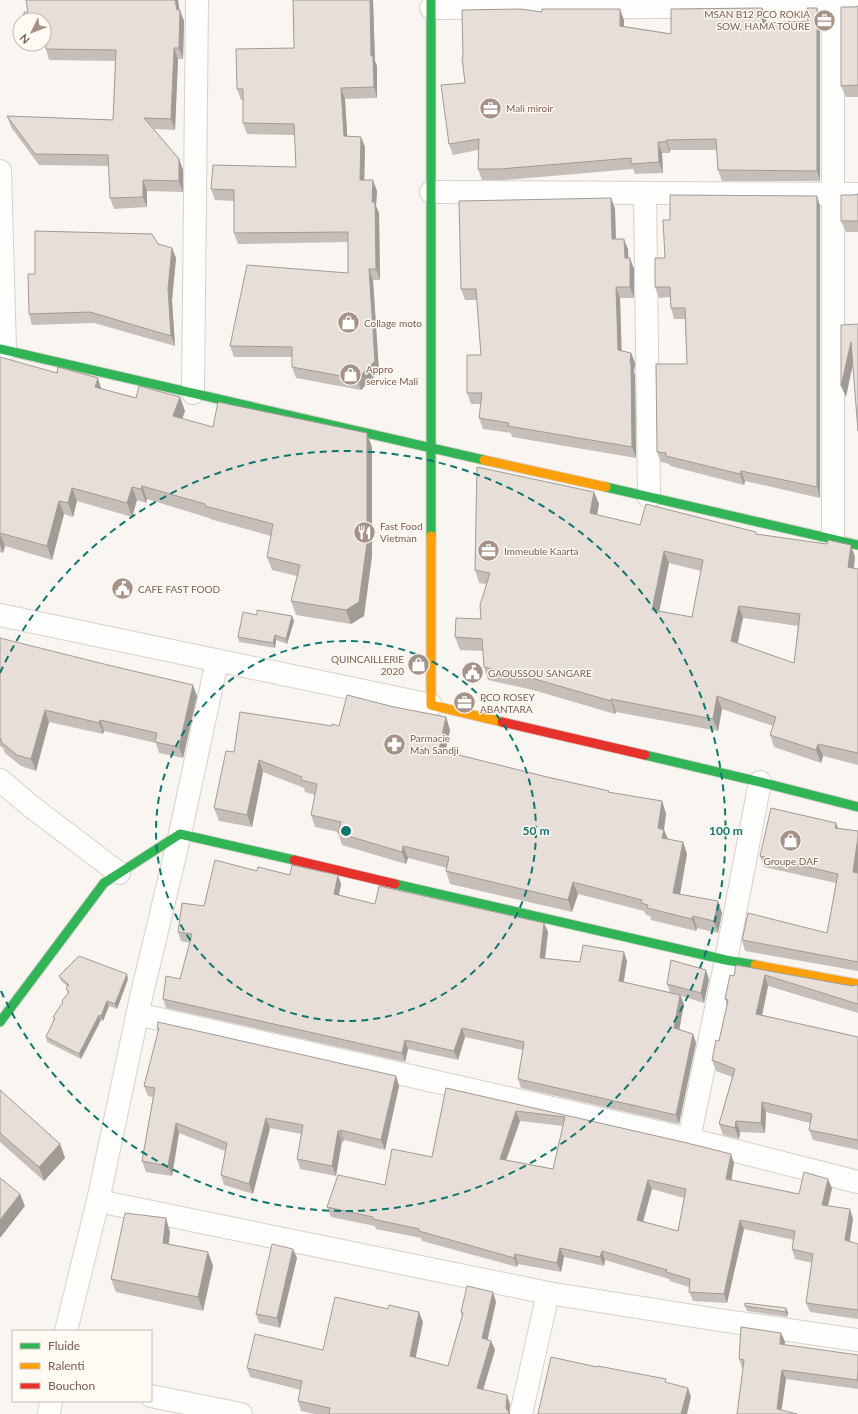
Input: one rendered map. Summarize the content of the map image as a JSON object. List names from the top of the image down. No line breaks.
{"places":{"office":["MSAN B12 PCO ROKIA SOW, HAMA TOURE","Mali miroir","Immeuble Kaarta","PCO ROSEY ABANTARA"],"shop":["Collage moto","Appro service Mali","QUINCAILLERIE 2020","Groupe DAF"],"restaurant":["Fast Food Vietman"],"public building":["CAFE FAST FOOD","GAOUSSOU SANGARE"],"pharmacy":["Parmacie Mah Sandji"]},"legend":["Fluide","Ralenti","Bouchon"],"north":"bottom left","rings":["50 m","100 m"]}
